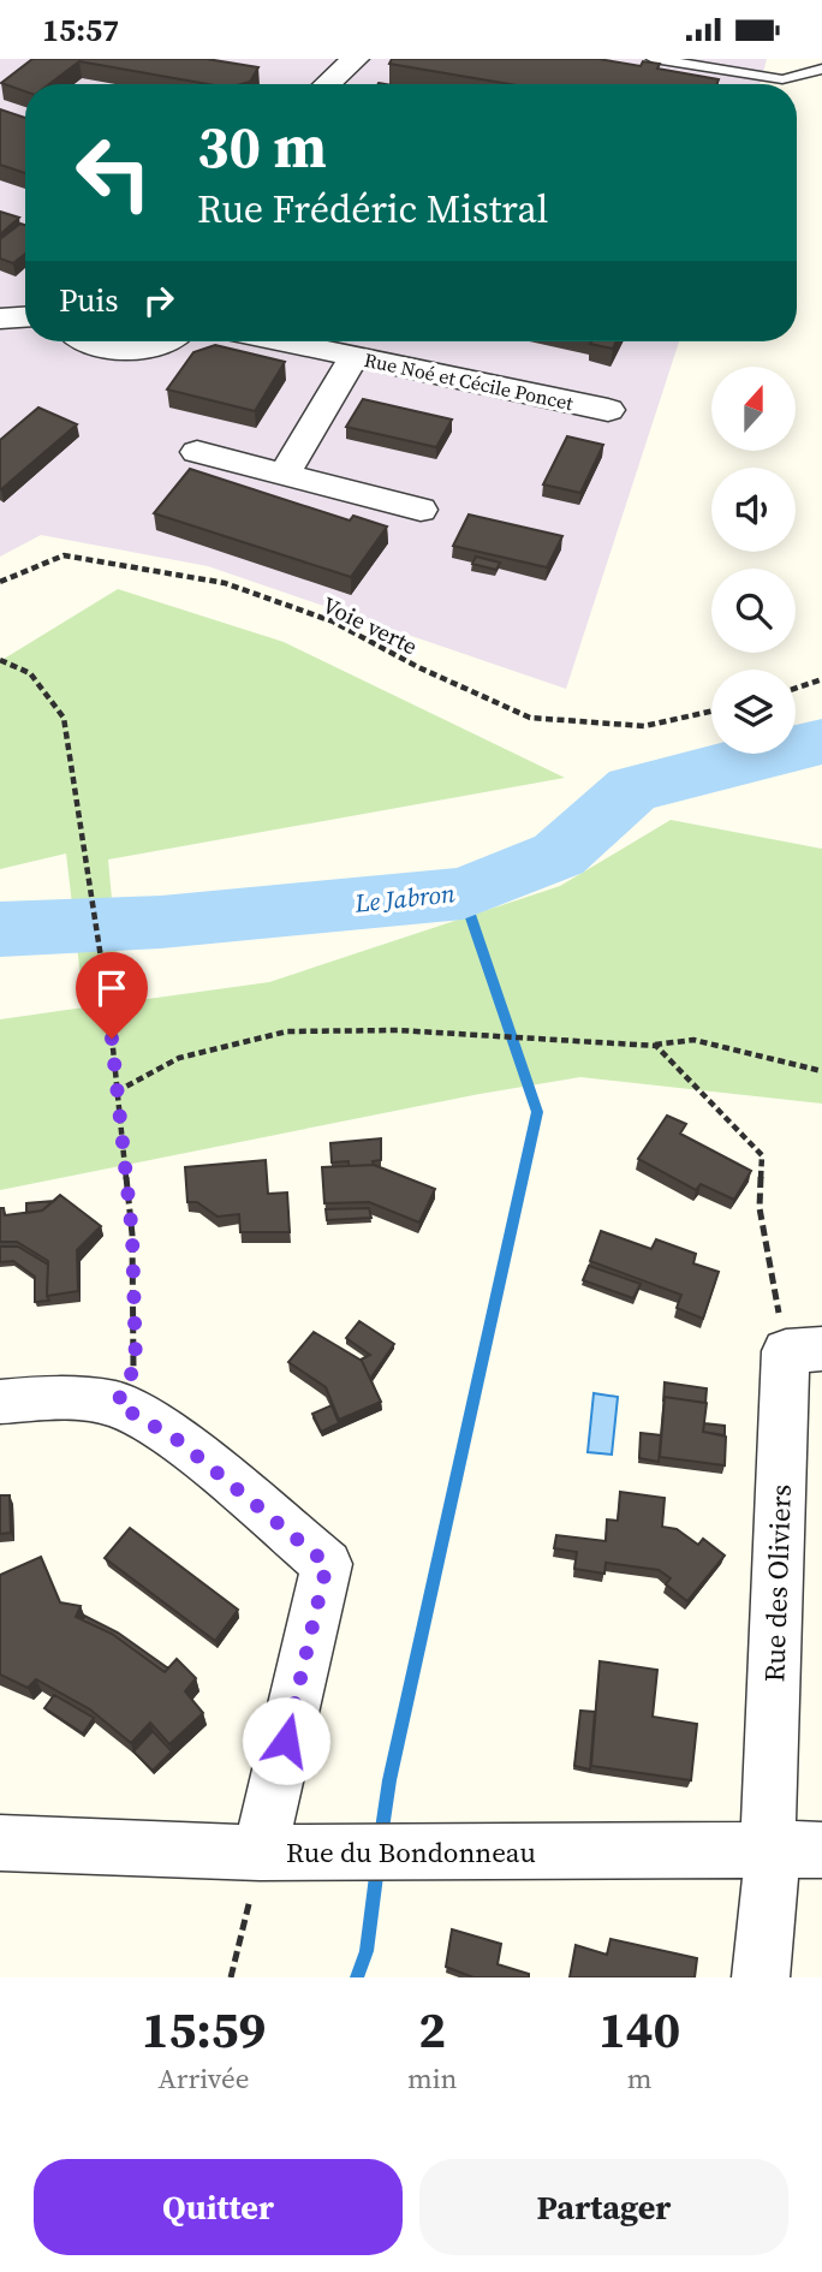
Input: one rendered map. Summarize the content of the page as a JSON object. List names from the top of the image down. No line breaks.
{"streets":{"street":["Rue Noé et Cécile Poncet","Rue des Oliviers","Rue du Bondonneau"],"path":["Voie verte"]},"crossings":[["Rue des Oliviers","Rue du Bondonneau"]],"water":["Le Jabron"],"north":"top","page":{"status":"15:57","turn":["30 m","Rue Frédéric Mistral"],"then":"Puis","eta":["15:59","Arrivée","2","min","140","m"],"buttons":["Quitter","Partager"]}}
